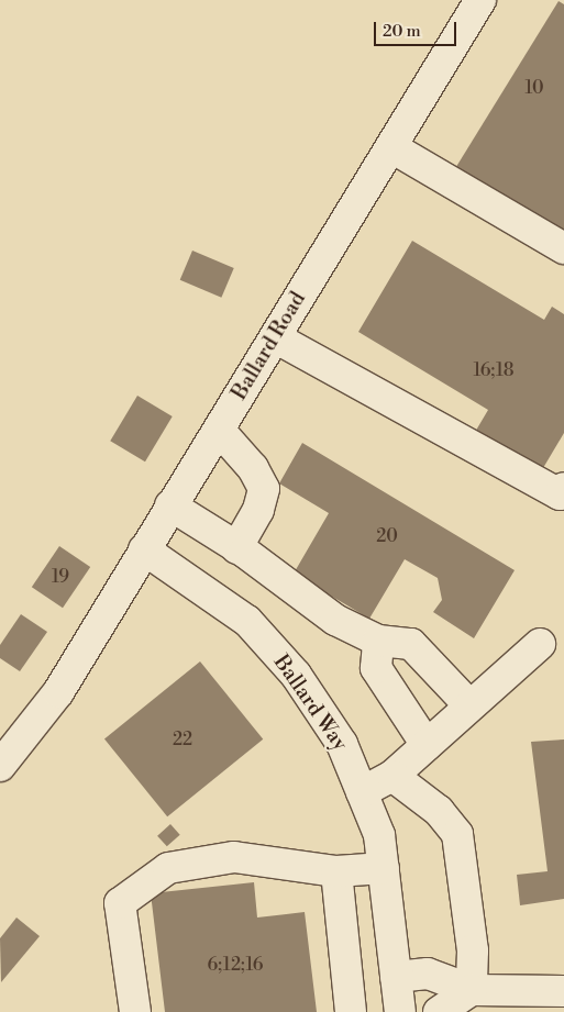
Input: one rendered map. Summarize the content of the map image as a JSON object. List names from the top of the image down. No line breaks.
{"streets":{"street":["Ballard Road","Ballard Way"]},"crossings":[["Ballard Road","Ballard Way"]],"house_numbers":["10","16;18","20","19","22","6;12;16"],"scale_bar":"20 m"}
